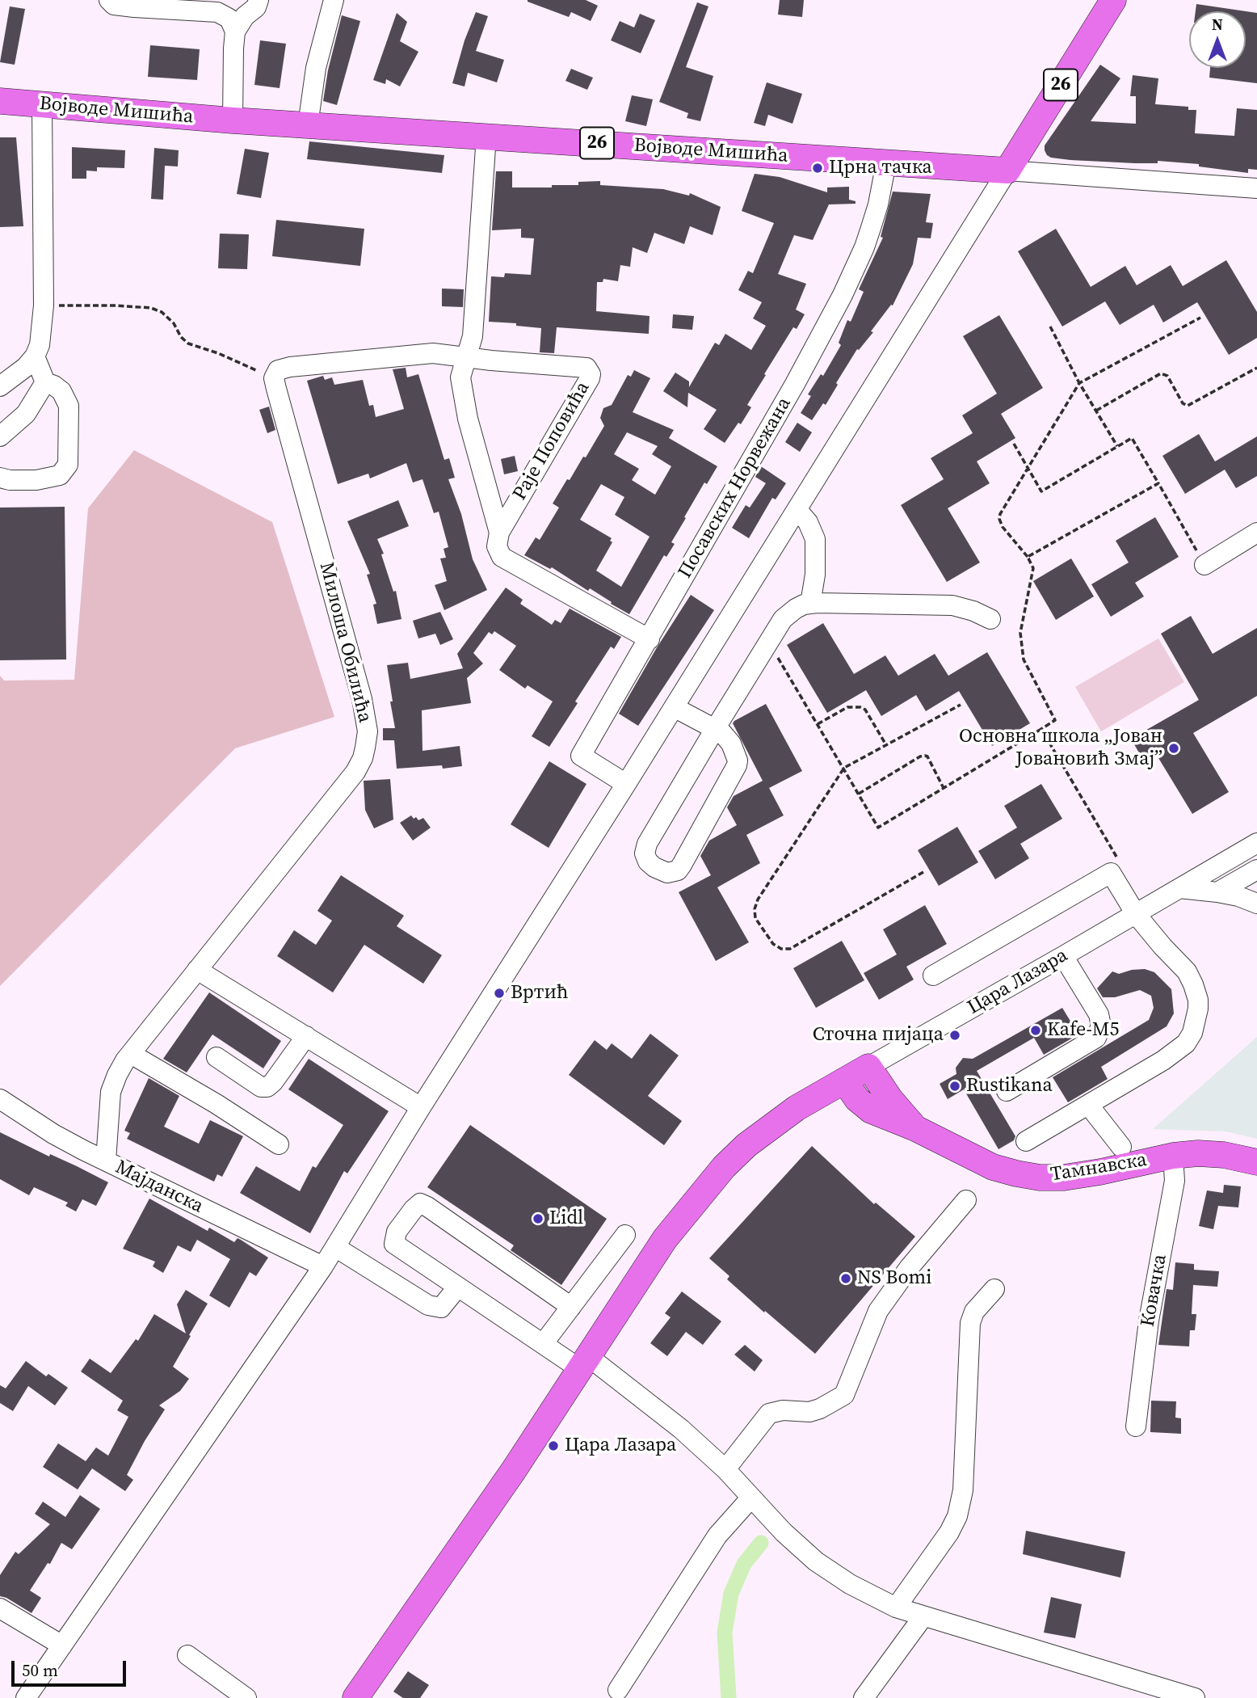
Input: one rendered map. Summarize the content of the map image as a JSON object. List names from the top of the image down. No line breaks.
{"streets":{"main road":["26","Војводе Мишића","Цара Лазара","Тамнавска"],"street":["Раје Поповића","Посавских Норвежана","Милоша Обилића","Мајданска","Ковачка"]},"crossings":[["26","Војводе Мишића"],["Војводе Мишића","Раје Поповића"],["Војводе Мишића","Посавских Норвежана"],["Раје Поповића","Посавских Норвежана"],["Милоша Обилића","Мајданска"],["Цара Лазара","Тамнавска"],["Тамнавска","Ковачка"]],"places":["Црна тачка","Основна школа „Јован Јовановић Змај”","Вртић","Kafe-M5","Сточна пијаца","Rustikana","Lidl","NS Bomi","Цара Лазара"],"scale_bar":"50 m","north":"top"}
